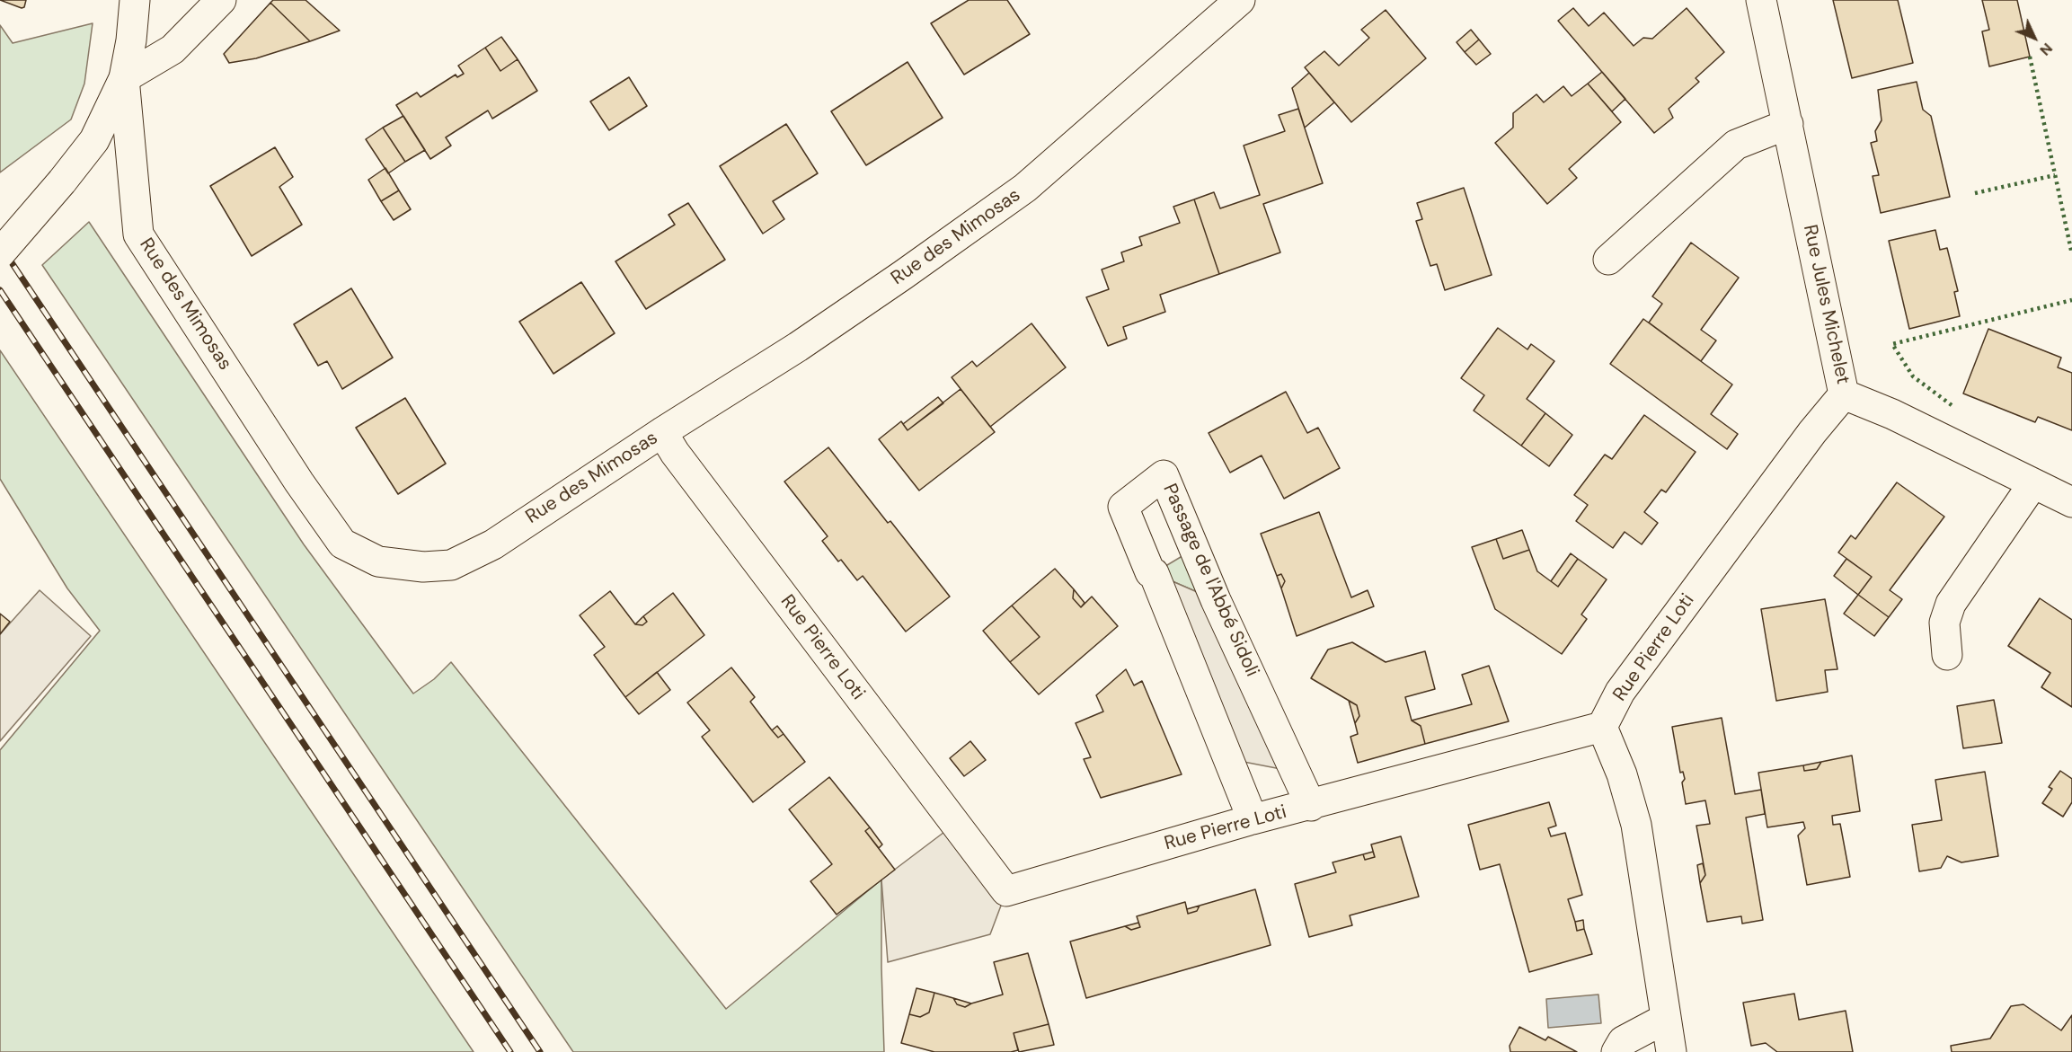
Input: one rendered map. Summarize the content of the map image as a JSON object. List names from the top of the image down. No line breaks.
{"streets":{"street":["Rue des Mimosas","Rue Jules Michelet","Passage de l'Abbé Sidoli","Rue Pierre Loti"]},"crossings":[["Rue des Mimosas","Rue Pierre Loti"],["Rue Jules Michelet","Rue Pierre Loti"],["Passage de l'Abbé Sidoli","Rue Pierre Loti"]],"north":"bottom right"}
